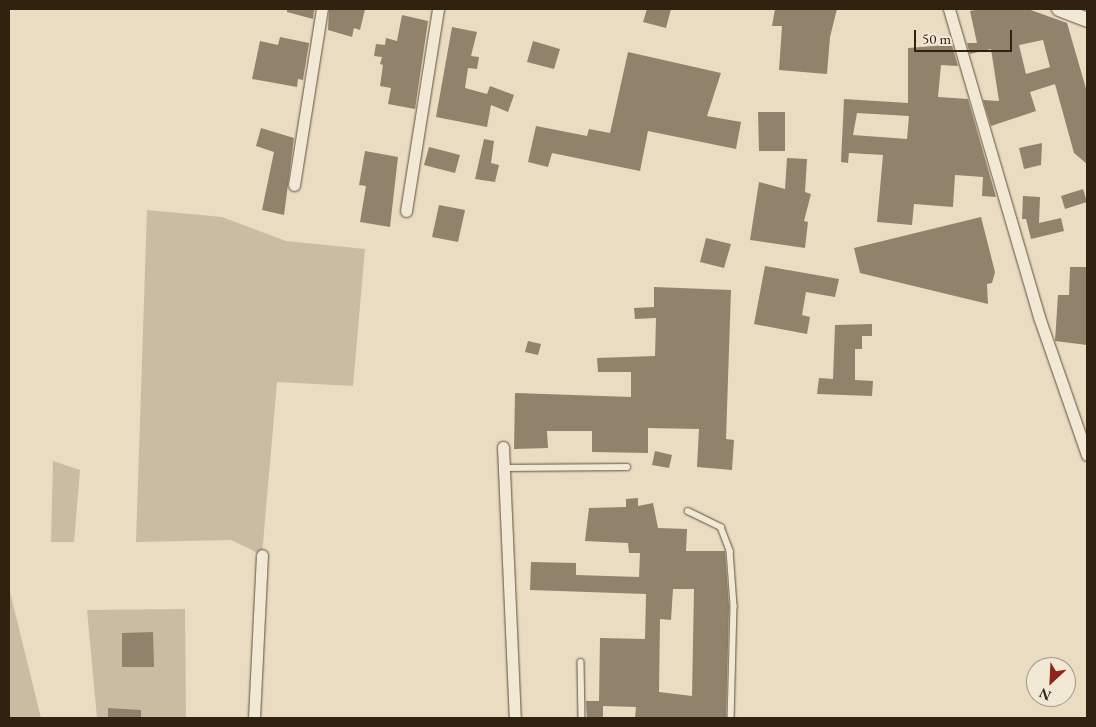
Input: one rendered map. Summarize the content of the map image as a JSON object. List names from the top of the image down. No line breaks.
{"scale_bar":"50 m","north":"bottom left"}
